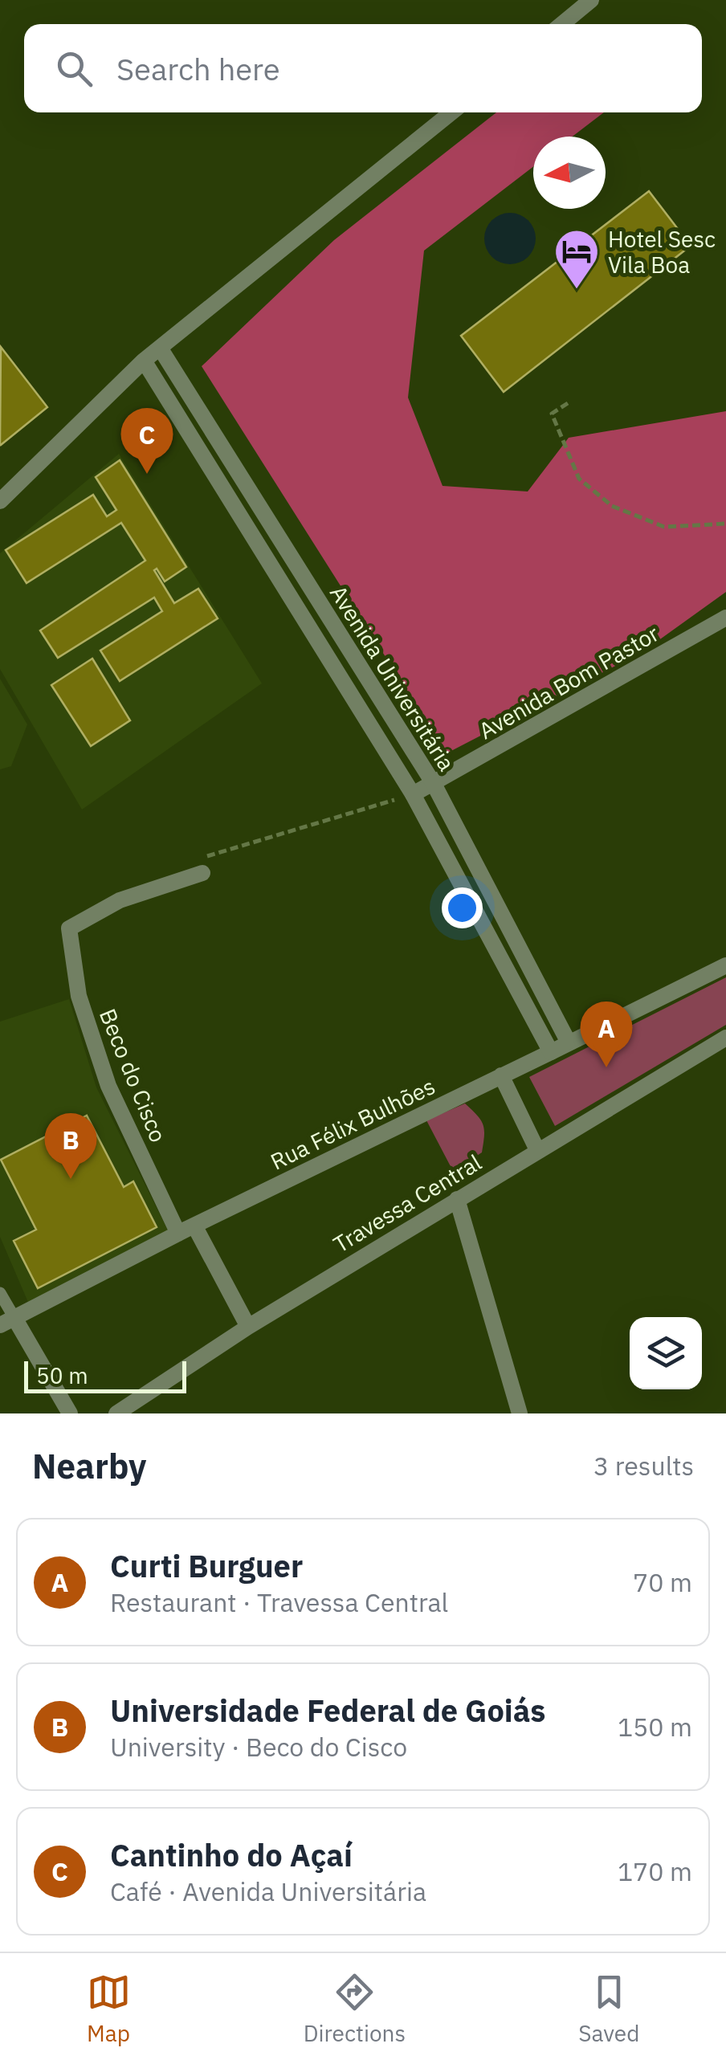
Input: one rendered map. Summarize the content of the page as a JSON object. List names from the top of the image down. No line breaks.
{"streets":{"street":["Avenida Universitária","Avenida Bom Pastor","Beco do Cisco","Rua Félix Bulhões","Travessa Central"]},"crossings":[["Avenida Universitária","Avenida Bom Pastor"],["Avenida Universitária","Rua Félix Bulhões"],["Beco do Cisco","Rua Félix Bulhões"]],"places":{"hotel":["Hotel Sesc Vila Boa"]},"scale_bar":"50 m","north":"left","page":{"search":"Search here","pins":["C","A","B"],"scale":"50 m","heading":["Nearby","3 results"],"list":[{"mark":"A","name":"Curti Burguer","note":"Restaurant · Travessa Central","value":"70 m"},{"mark":"B","name":"Universidade Federal de Goiás","note":"University · Beco do Cisco","value":"150 m"},{"mark":"C","name":"Cantinho do Açaí","note":"Café · Avenida Universitária","value":"170 m"}],"nav":["Map","Directions","Saved"]}}
